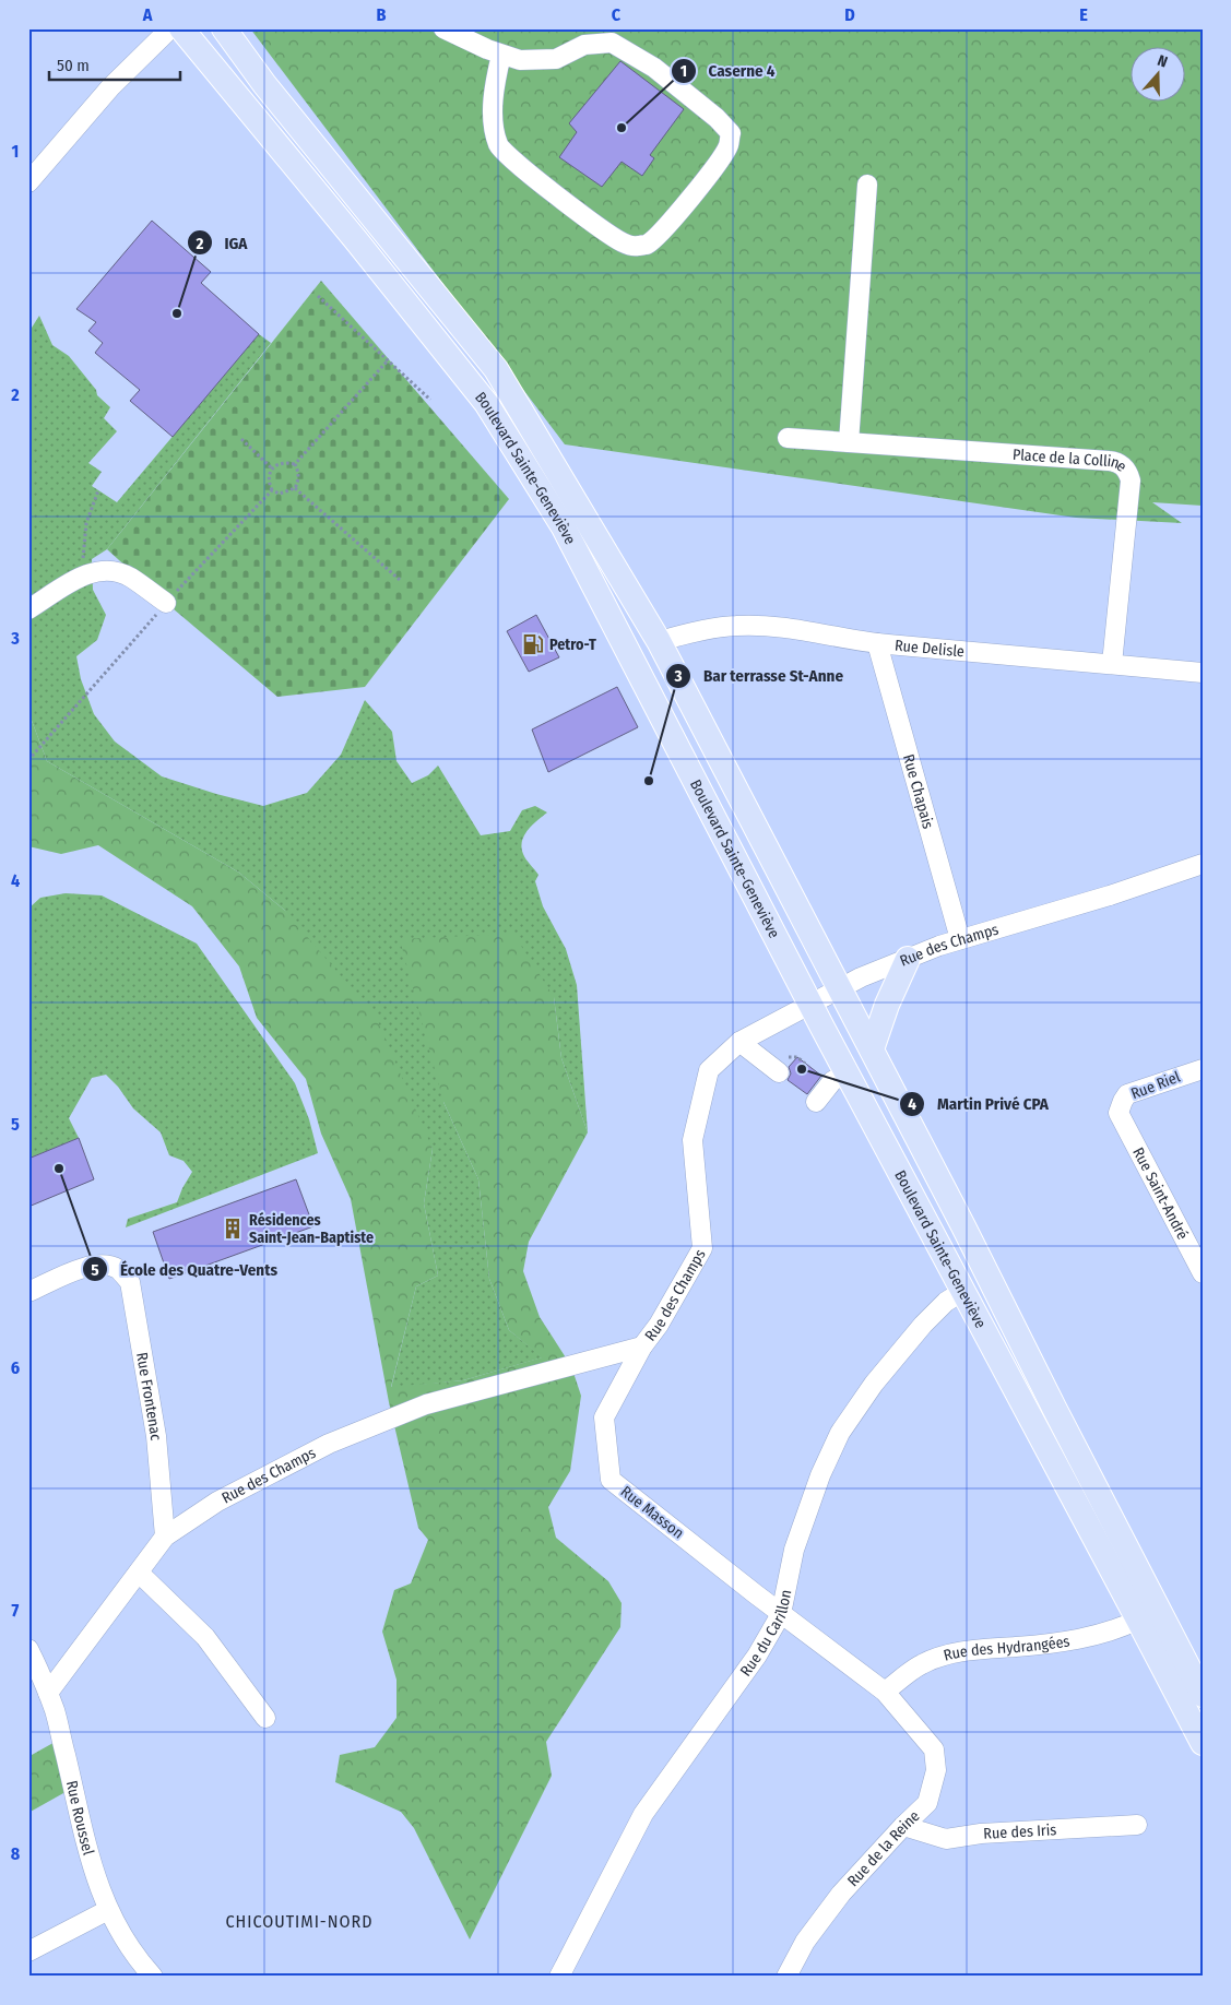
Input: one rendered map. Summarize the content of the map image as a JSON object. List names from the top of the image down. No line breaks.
{"streets":{"main road":["Boulevard Sainte-Geneviève"],"street":["Place de la Colline","Rue Delisle","Rue Chapais","Rue des Champs","Rue Riel","Rue Saint-André","Rue Frontenac","Rue Masson","Rue du Carillon","Rue des Hydrangées","Rue Roussel","Rue des Iris","Rue de la Reine"]},"crossings":[["Place de la Colline","Rue Delisle"],["Boulevard Sainte-Geneviève","Rue Delisle"],["Boulevard Sainte-Geneviève","Rue des Champs"],["Boulevard Sainte-Geneviève","Rue du Carillon"],["Boulevard Sainte-Geneviève","Rue des Hydrangées"],["Rue Delisle","Rue Chapais"],["Rue Chapais","Rue des Champs"],["Rue des Champs","Rue Frontenac"],["Rue des Champs","Rue Masson"],["Rue des Champs","Rue Roussel"],["Rue Riel","Rue Saint-André"],["Rue Masson","Rue du Carillon"],["Rue Masson","Rue de la Reine"],["Rue du Carillon","Rue de la Reine"],["Rue des Hydrangées","Rue de la Reine"],["Rue des Iris","Rue de la Reine"]],"districts":["CHICOUTIMI-NORD"],"places":{"other":["Caserne 4","IGA","Bar terrasse St-Anne","Martin Privé CPA","École des Quatre-Vents"],"fuel station":["Petro-T"],"building":["Résidences Saint-Jean-Baptiste"]},"scale_bar":"50 m","north":"top","grid":{"columns":["A","B","C","D","E"],"rows":["1","2","3","4","5","6","7","8"]}}
